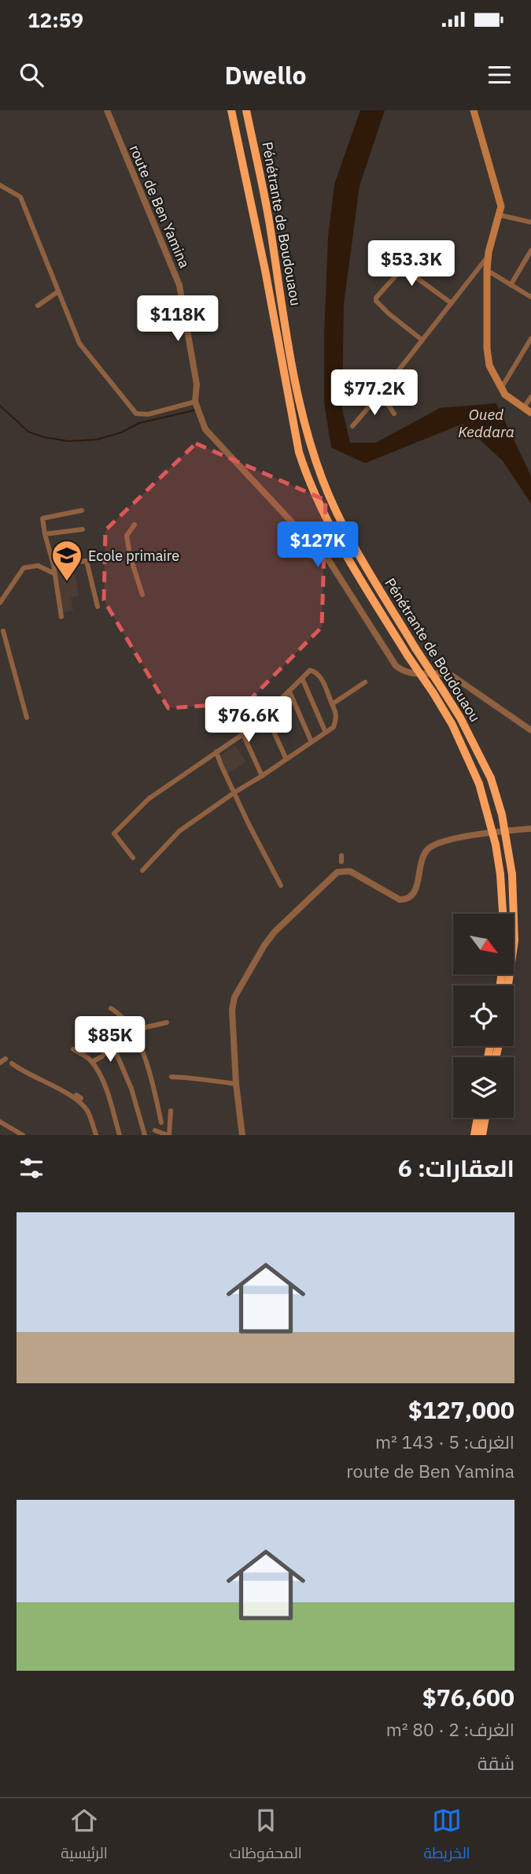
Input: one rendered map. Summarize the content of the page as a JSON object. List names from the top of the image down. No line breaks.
{"streets":{"highway":["Pénétrante de Boudouaou"],"street":["route de Ben Yamina"]},"water":["Oued Keddara"],"places":{"school or university":["Ecole primaire"]},"north":"bottom right","page":{"status":"12:59","header":"Dwello","price":["$53.3K","$118K","$77.2K","$127K","$76.6K","$85K"],"heading":"العقارات: 6","list":[{"name":"$127,000","note":"الغرف: 5 · 143 m² · route de Ben Yamina"},{"name":"$76,600","note":"الغرف: 2 · 80 m² · شقة"}],"tabs":["الخريطة","المحفوظات","الرئيسية"]}}
